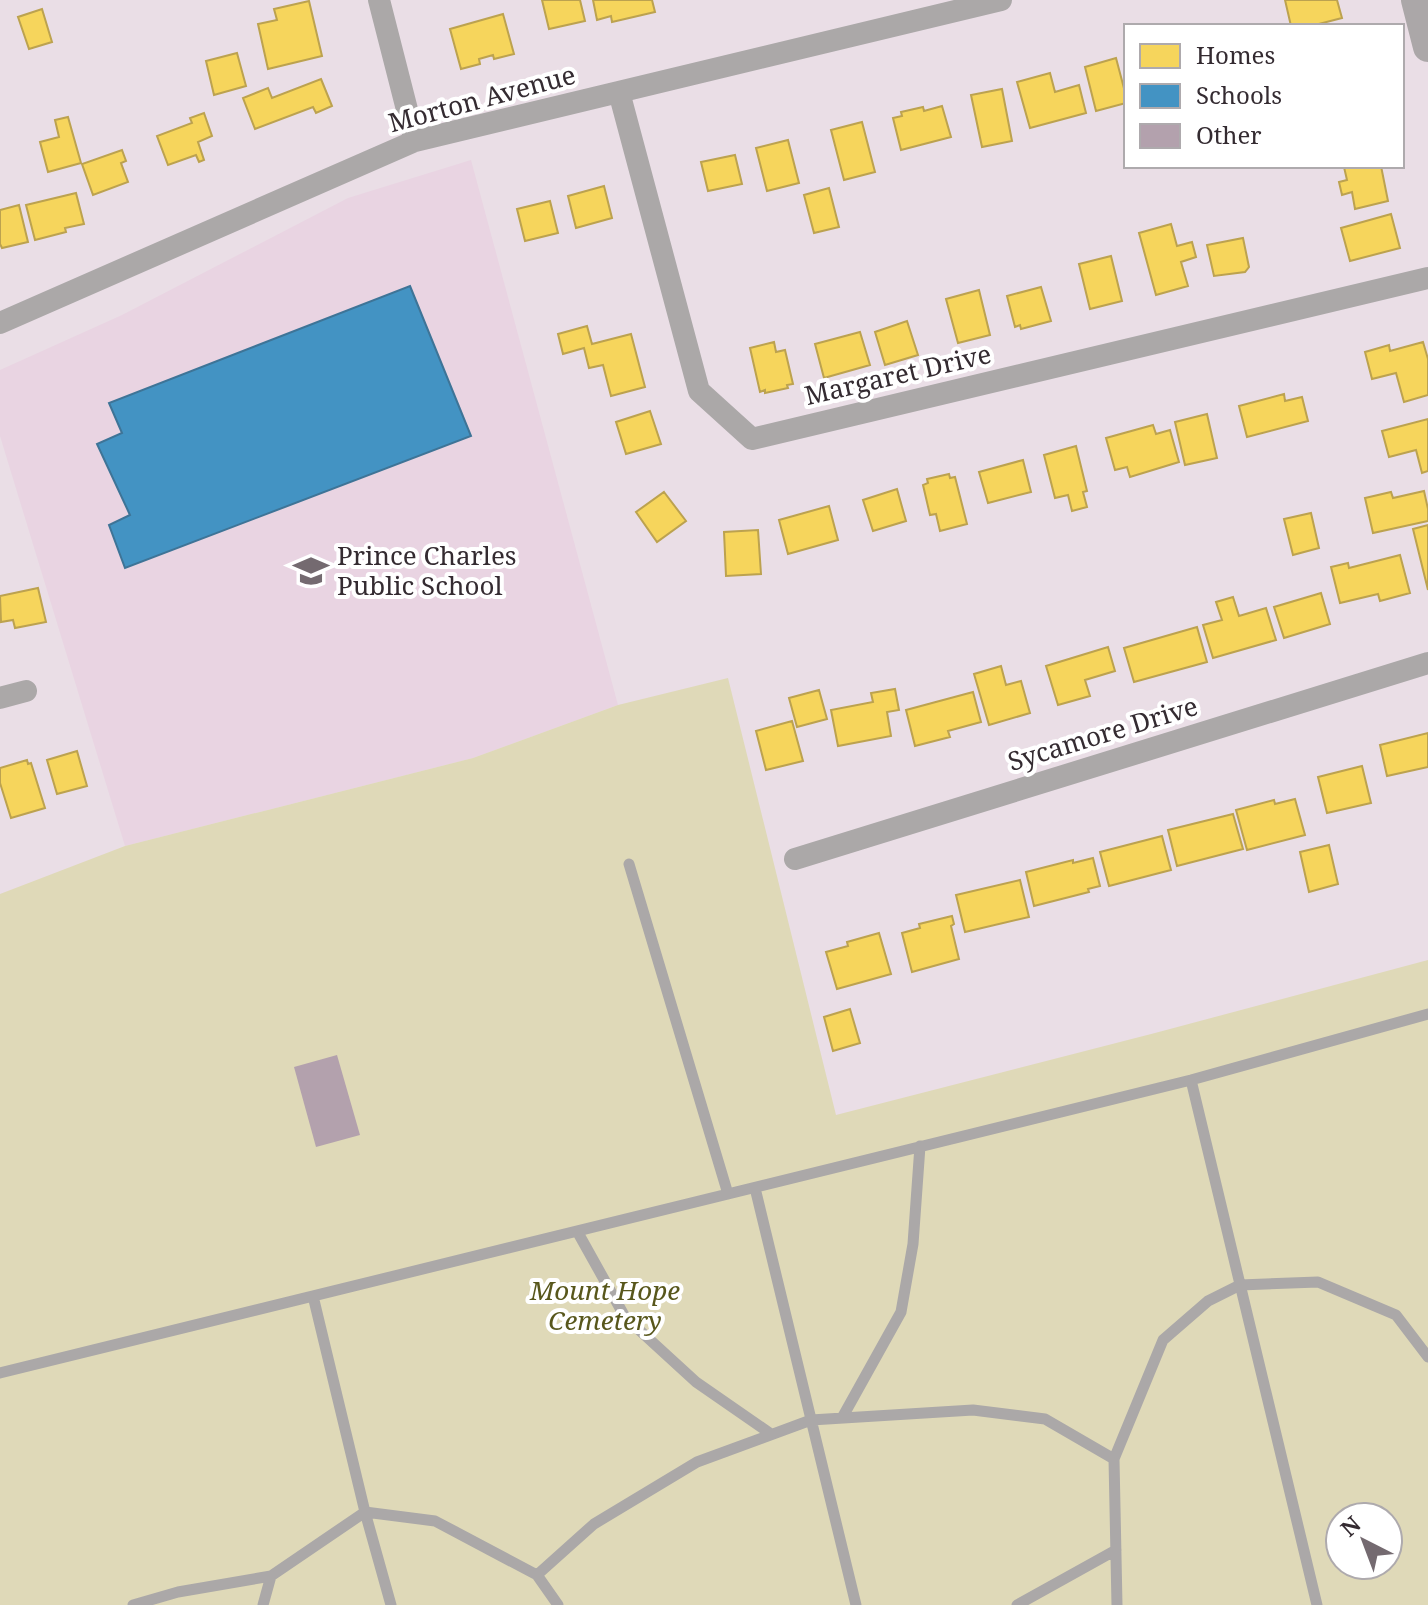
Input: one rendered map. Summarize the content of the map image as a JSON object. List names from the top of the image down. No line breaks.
{"streets":{"street":["Morton Avenue","Margaret Drive","Sycamore Drive"]},"crossings":[["Morton Avenue","Margaret Drive"]],"parks":["Mount Hope Cemetery"],"places":{"school or university":["Prince Charles Public School"]},"legend":["Homes","Schools","Other"],"north":"top left"}
